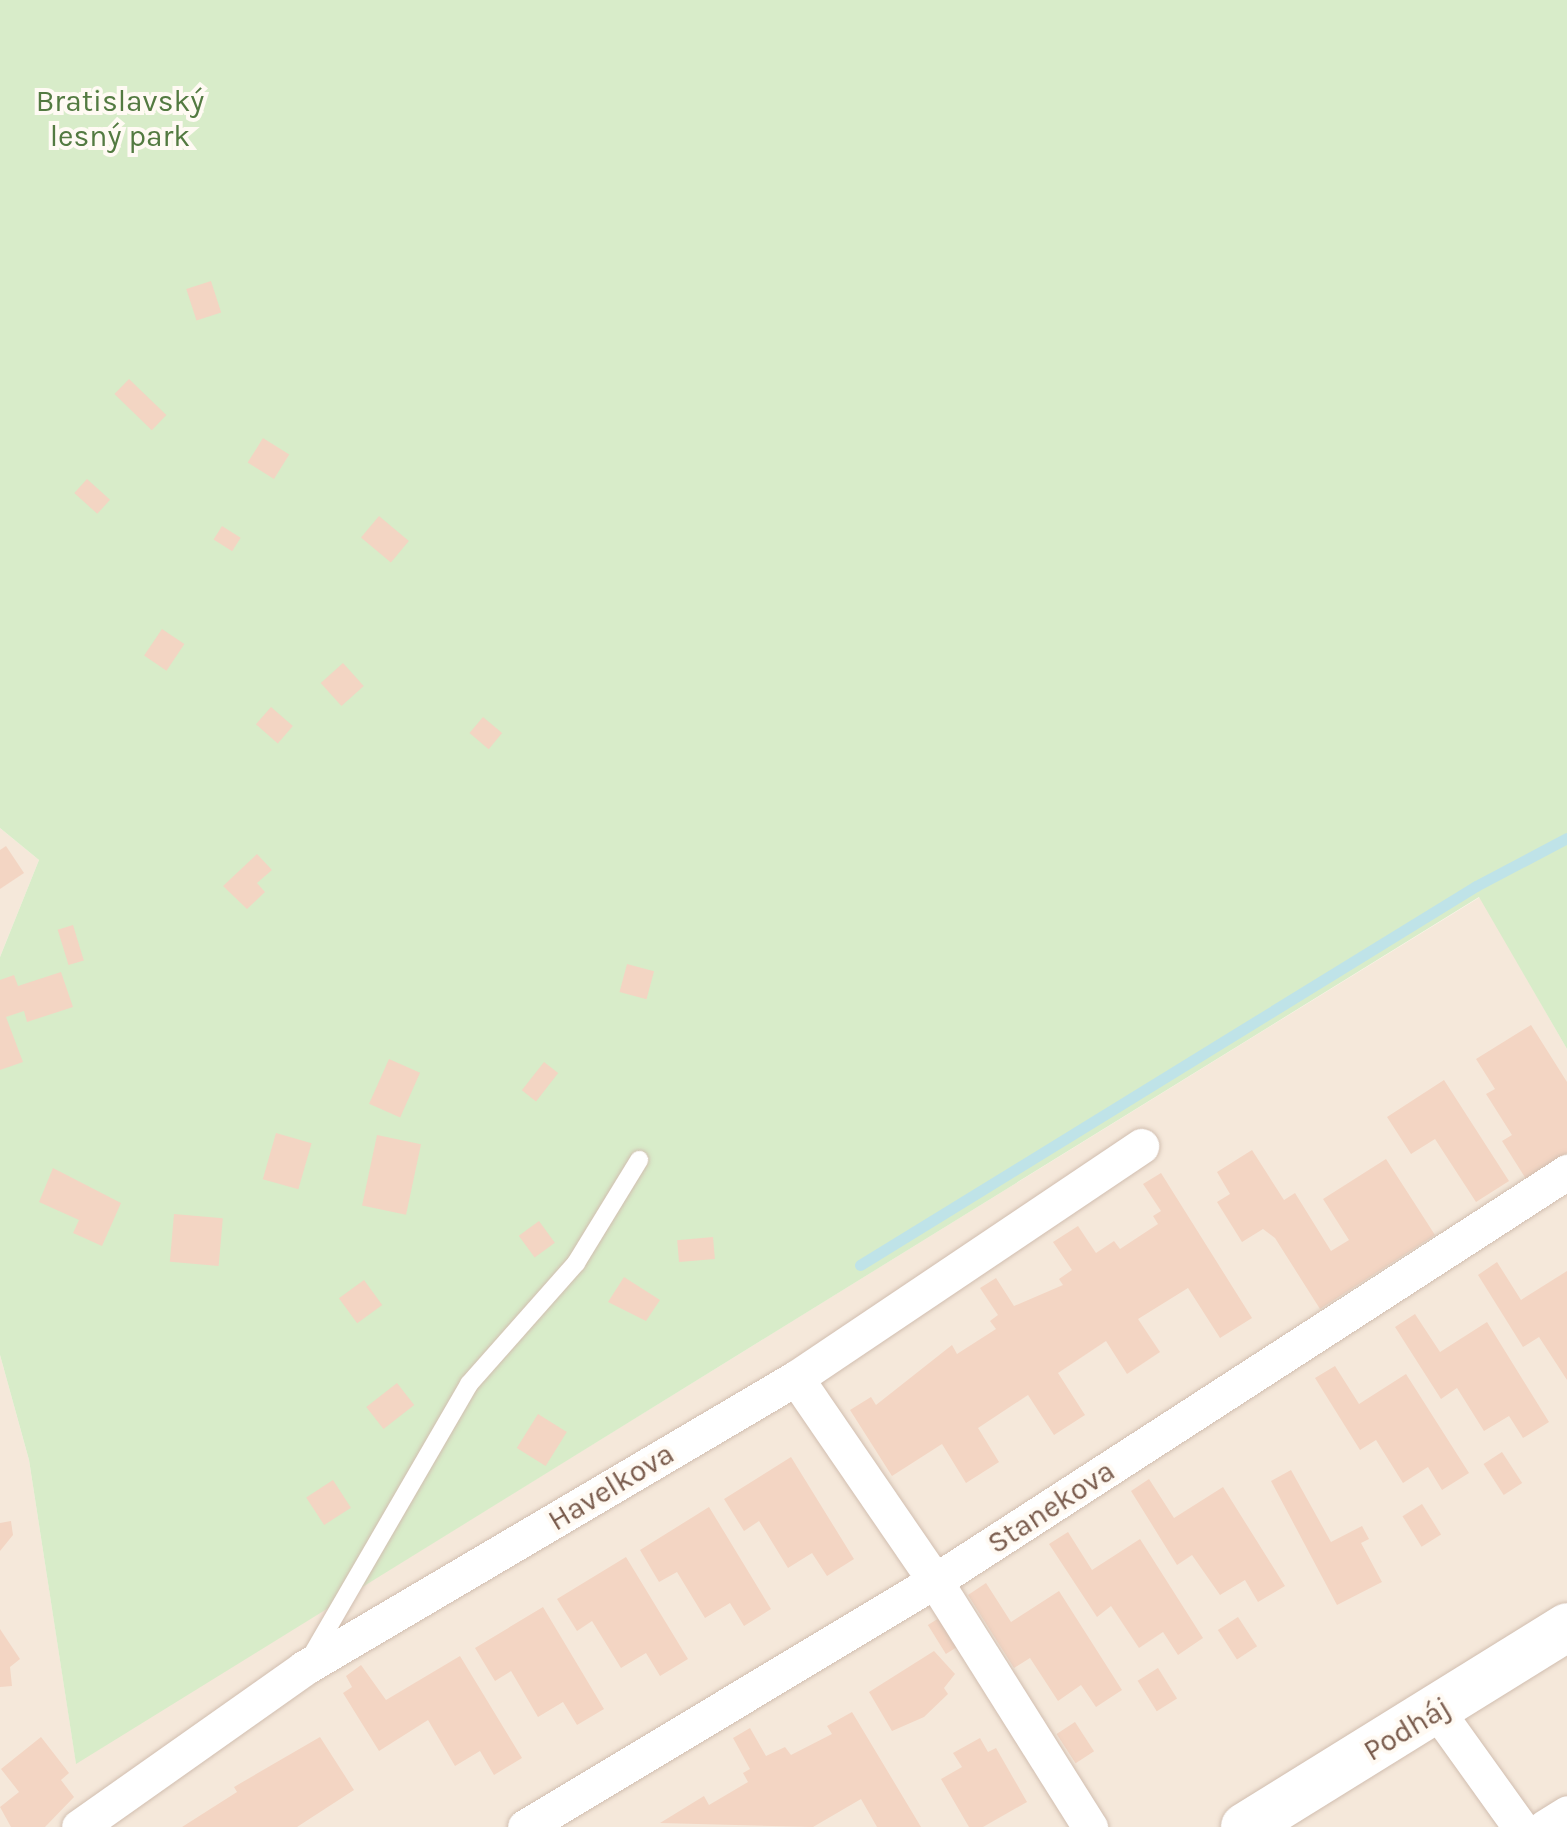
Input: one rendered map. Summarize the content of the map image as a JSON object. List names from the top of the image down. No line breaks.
{"streets":{"street":["Havelkova","Stanekova","Podháj"]},"parks":["Bratislavský lesný park"]}
